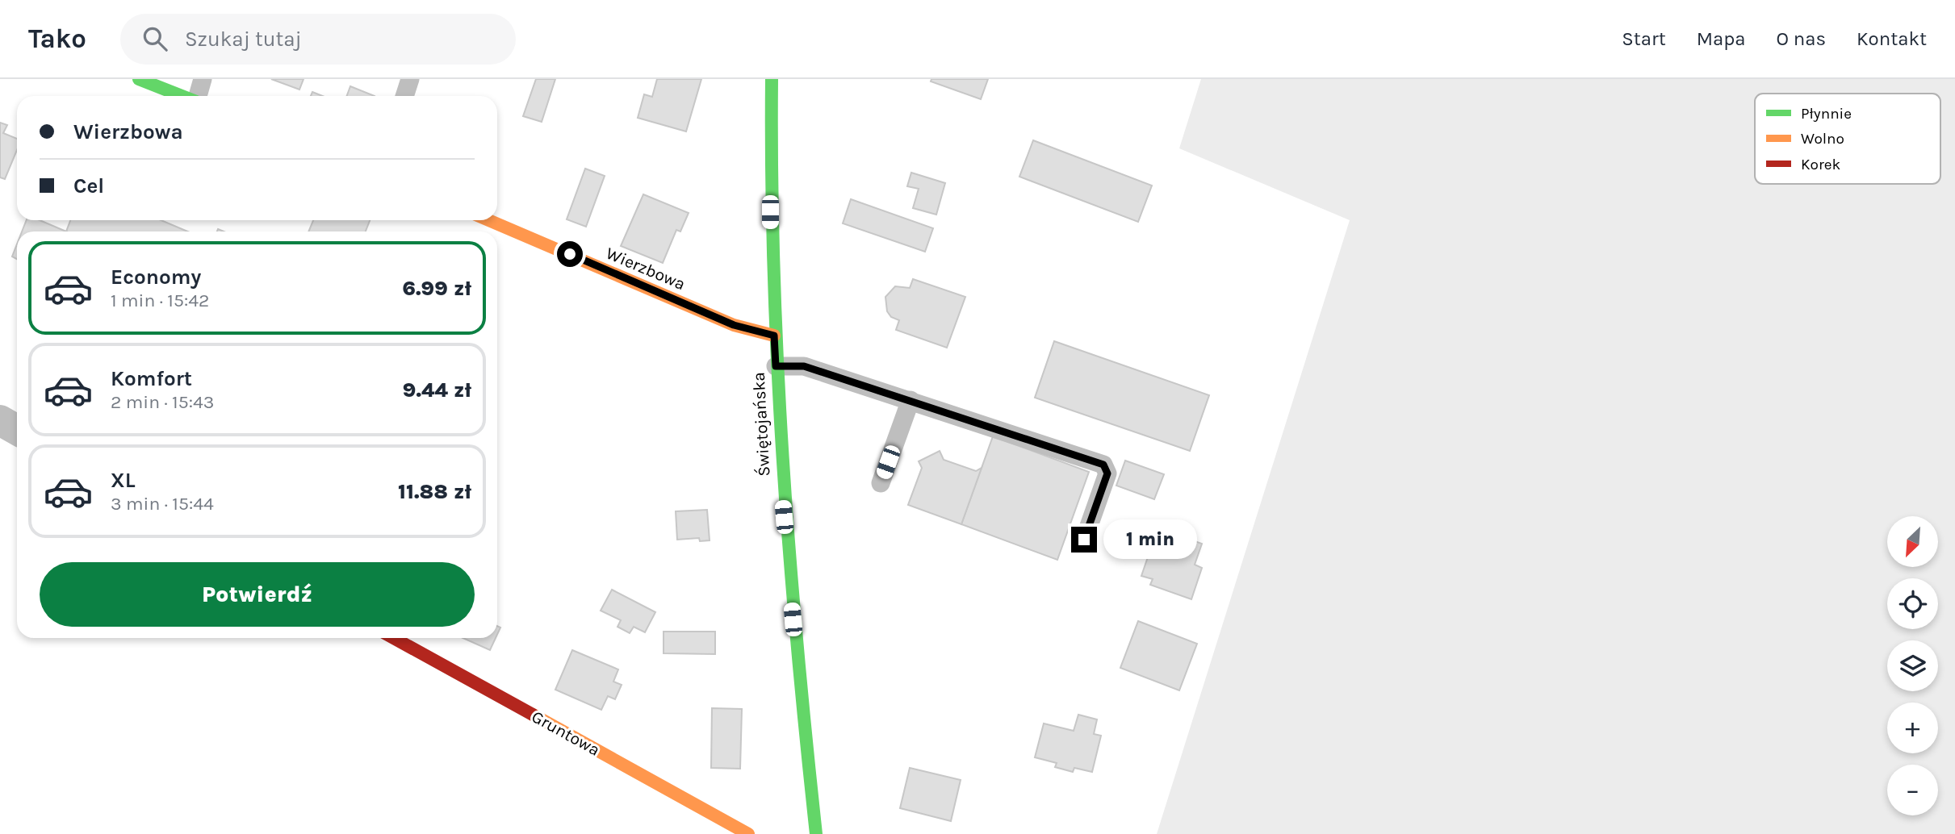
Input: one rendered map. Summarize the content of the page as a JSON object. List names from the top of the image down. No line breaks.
{"streets":{"street":["Wierzbowa","Świętojańska","Gruntowa"]},"crossings":[["Wierzbowa","Świętojańska"]],"legend":["Płynnie","Wolno","Korek"],"north":"bottom left","page":{"header":"Tako","search":"Szukaj tutaj","nav":["Start","Mapa","O nas","Kontakt"],"banner":["Wierzbowa","Cel"],"list":[{"name":"Economy","note":"1 min · 15:42","value":"6.99 zł"},{"name":"Komfort","note":"2 min · 15:43","value":"9.44 zł"},{"name":"XL","note":"3 min · 15:44","value":"11.88 zł"}],"map_buttons":["+","−"],"bubble":"1 min","buttons":"Potwierdź"}}
